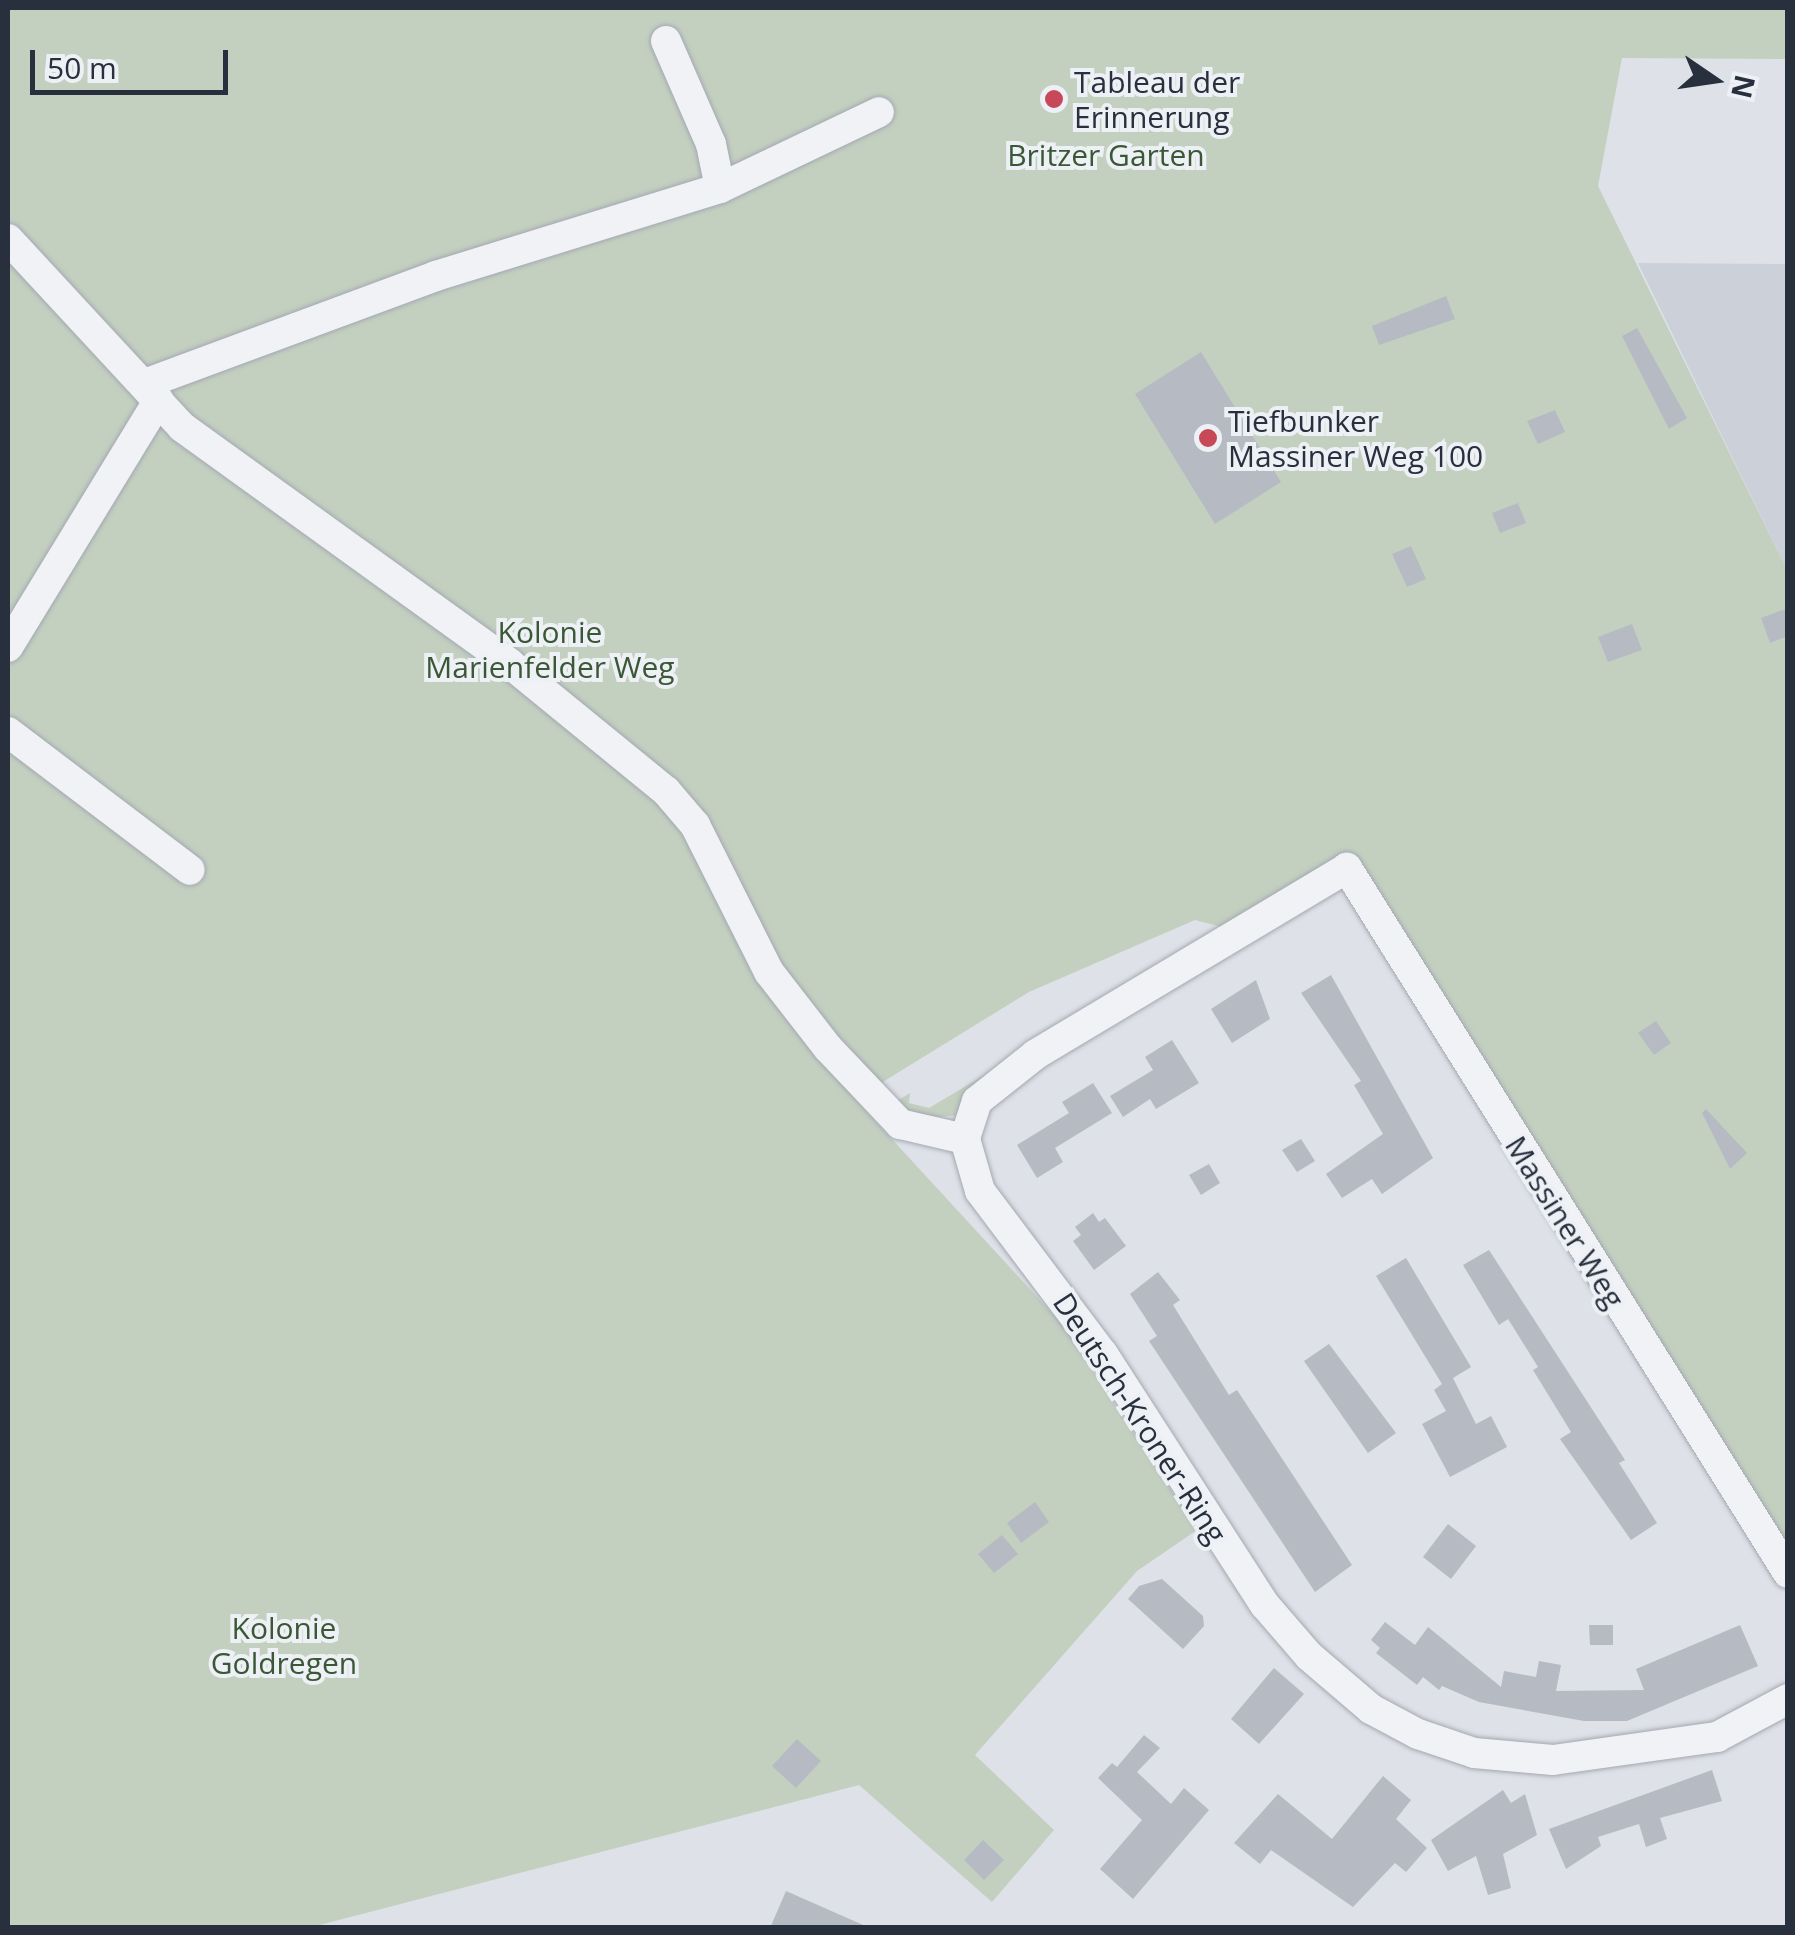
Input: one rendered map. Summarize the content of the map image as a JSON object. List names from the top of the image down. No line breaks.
{"streets":{"street":["Massiner Weg","Deutsch-Kroner-Ring"]},"crossings":[["Massiner Weg","Deutsch-Kroner-Ring"]],"parks":["Britzer Garten","Kolonie Marienfelder Weg","Kolonie Goldregen"],"places":["Tableau der Erinnerung","Tiefbunker Massiner Weg 100"],"scale_bar":"50 m","north":"right"}
